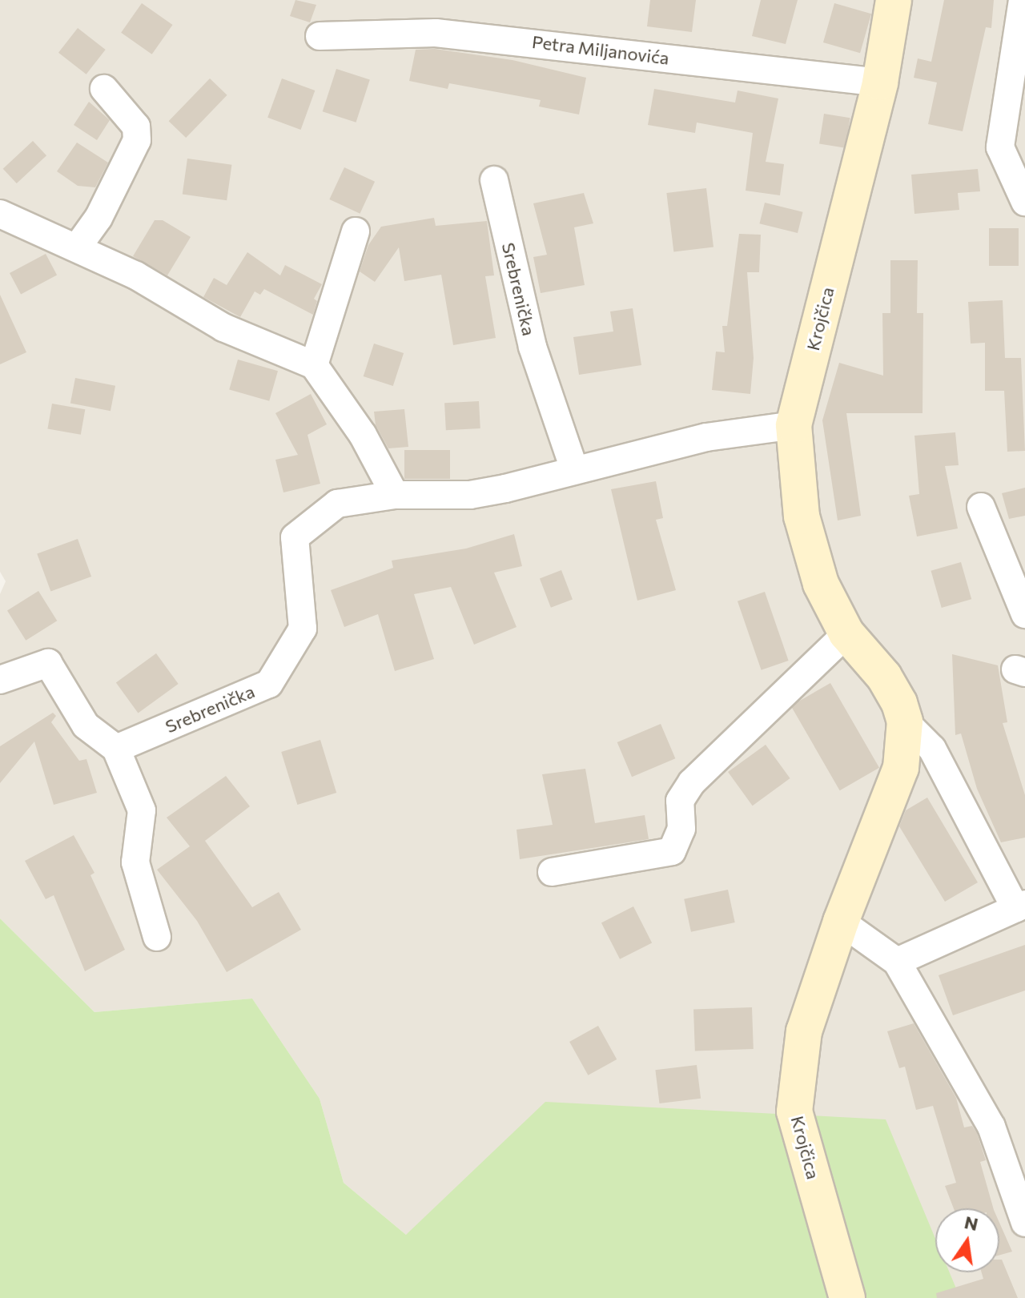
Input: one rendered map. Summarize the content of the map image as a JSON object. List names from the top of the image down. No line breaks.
{"streets":{"main road":["Krojčica"],"street":["Petra Miljanovića","Srebrenička"]},"crossings":[["Petra Miljanovića","Krojčica"],["Srebrenička","Krojčica"]],"north":"top"}
